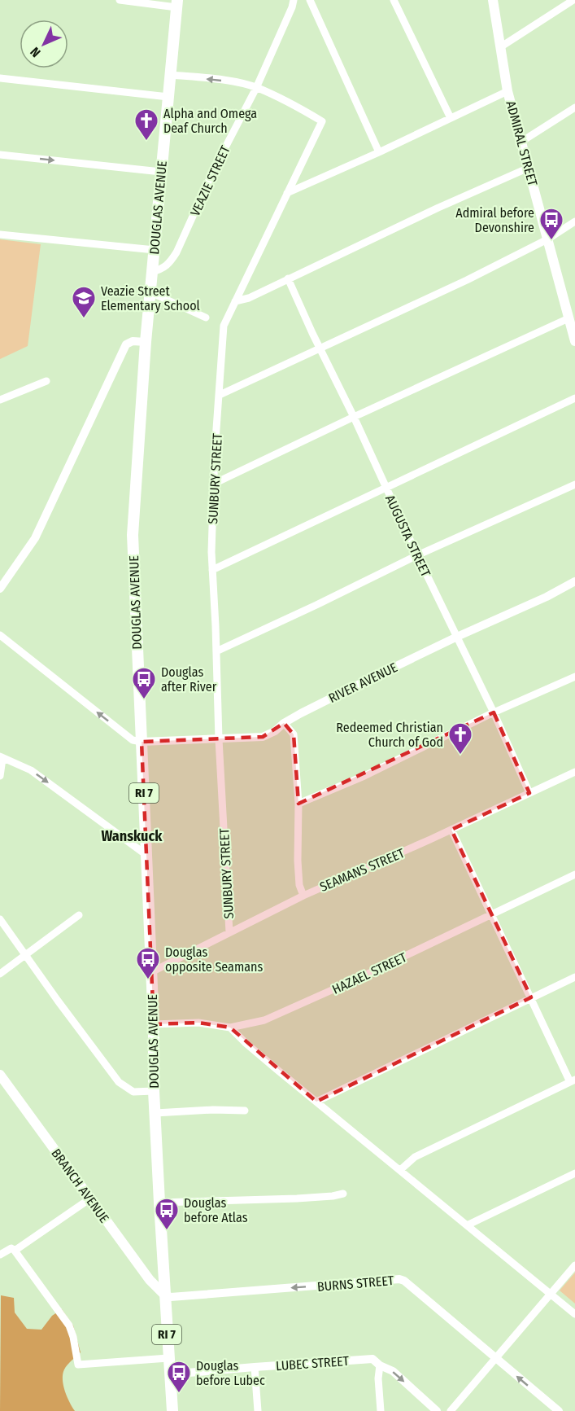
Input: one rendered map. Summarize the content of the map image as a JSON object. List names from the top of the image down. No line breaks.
{"streets":{"main road":["ADMIRAL STREET","DOUGLAS AVENUE","RI 7","BRANCH AVENUE"],"street":["VEAZIE STREET","SUNBURY STREET","AUGUSTA STREET","RIVER AVENUE","SEAMANS STREET","HAZAEL STREET","BURNS STREET","LUBEC STREET"]},"crossings":[["VEAZIE STREET","DOUGLAS AVENUE"],["VEAZIE STREET","SUNBURY STREET"],["DOUGLAS AVENUE","RIVER AVENUE"],["DOUGLAS AVENUE","SEAMANS STREET"],["DOUGLAS AVENUE","HAZAEL STREET"],["DOUGLAS AVENUE","BRANCH AVENUE"],["DOUGLAS AVENUE","BURNS STREET"],["DOUGLAS AVENUE","LUBEC STREET"],["SUNBURY STREET","RIVER AVENUE"],["SUNBURY STREET","SEAMANS STREET"],["AUGUSTA STREET","RIVER AVENUE"],["AUGUSTA STREET","SEAMANS STREET"],["BRANCH AVENUE","BURNS STREET"]],"one_way":["BURNS STREET"],"districts":["Wanskuck"],"places":{"church":["Alpha and Omega Deaf Church","Redeemed Christian Church of God"],"bus stop":["Admiral before Devonshire","Douglas after River","Douglas opposite Seamans","Douglas before Atlas","Douglas before Lubec"],"school or university":["Veazie Street Elementary School"]},"north":"bottom left"}
